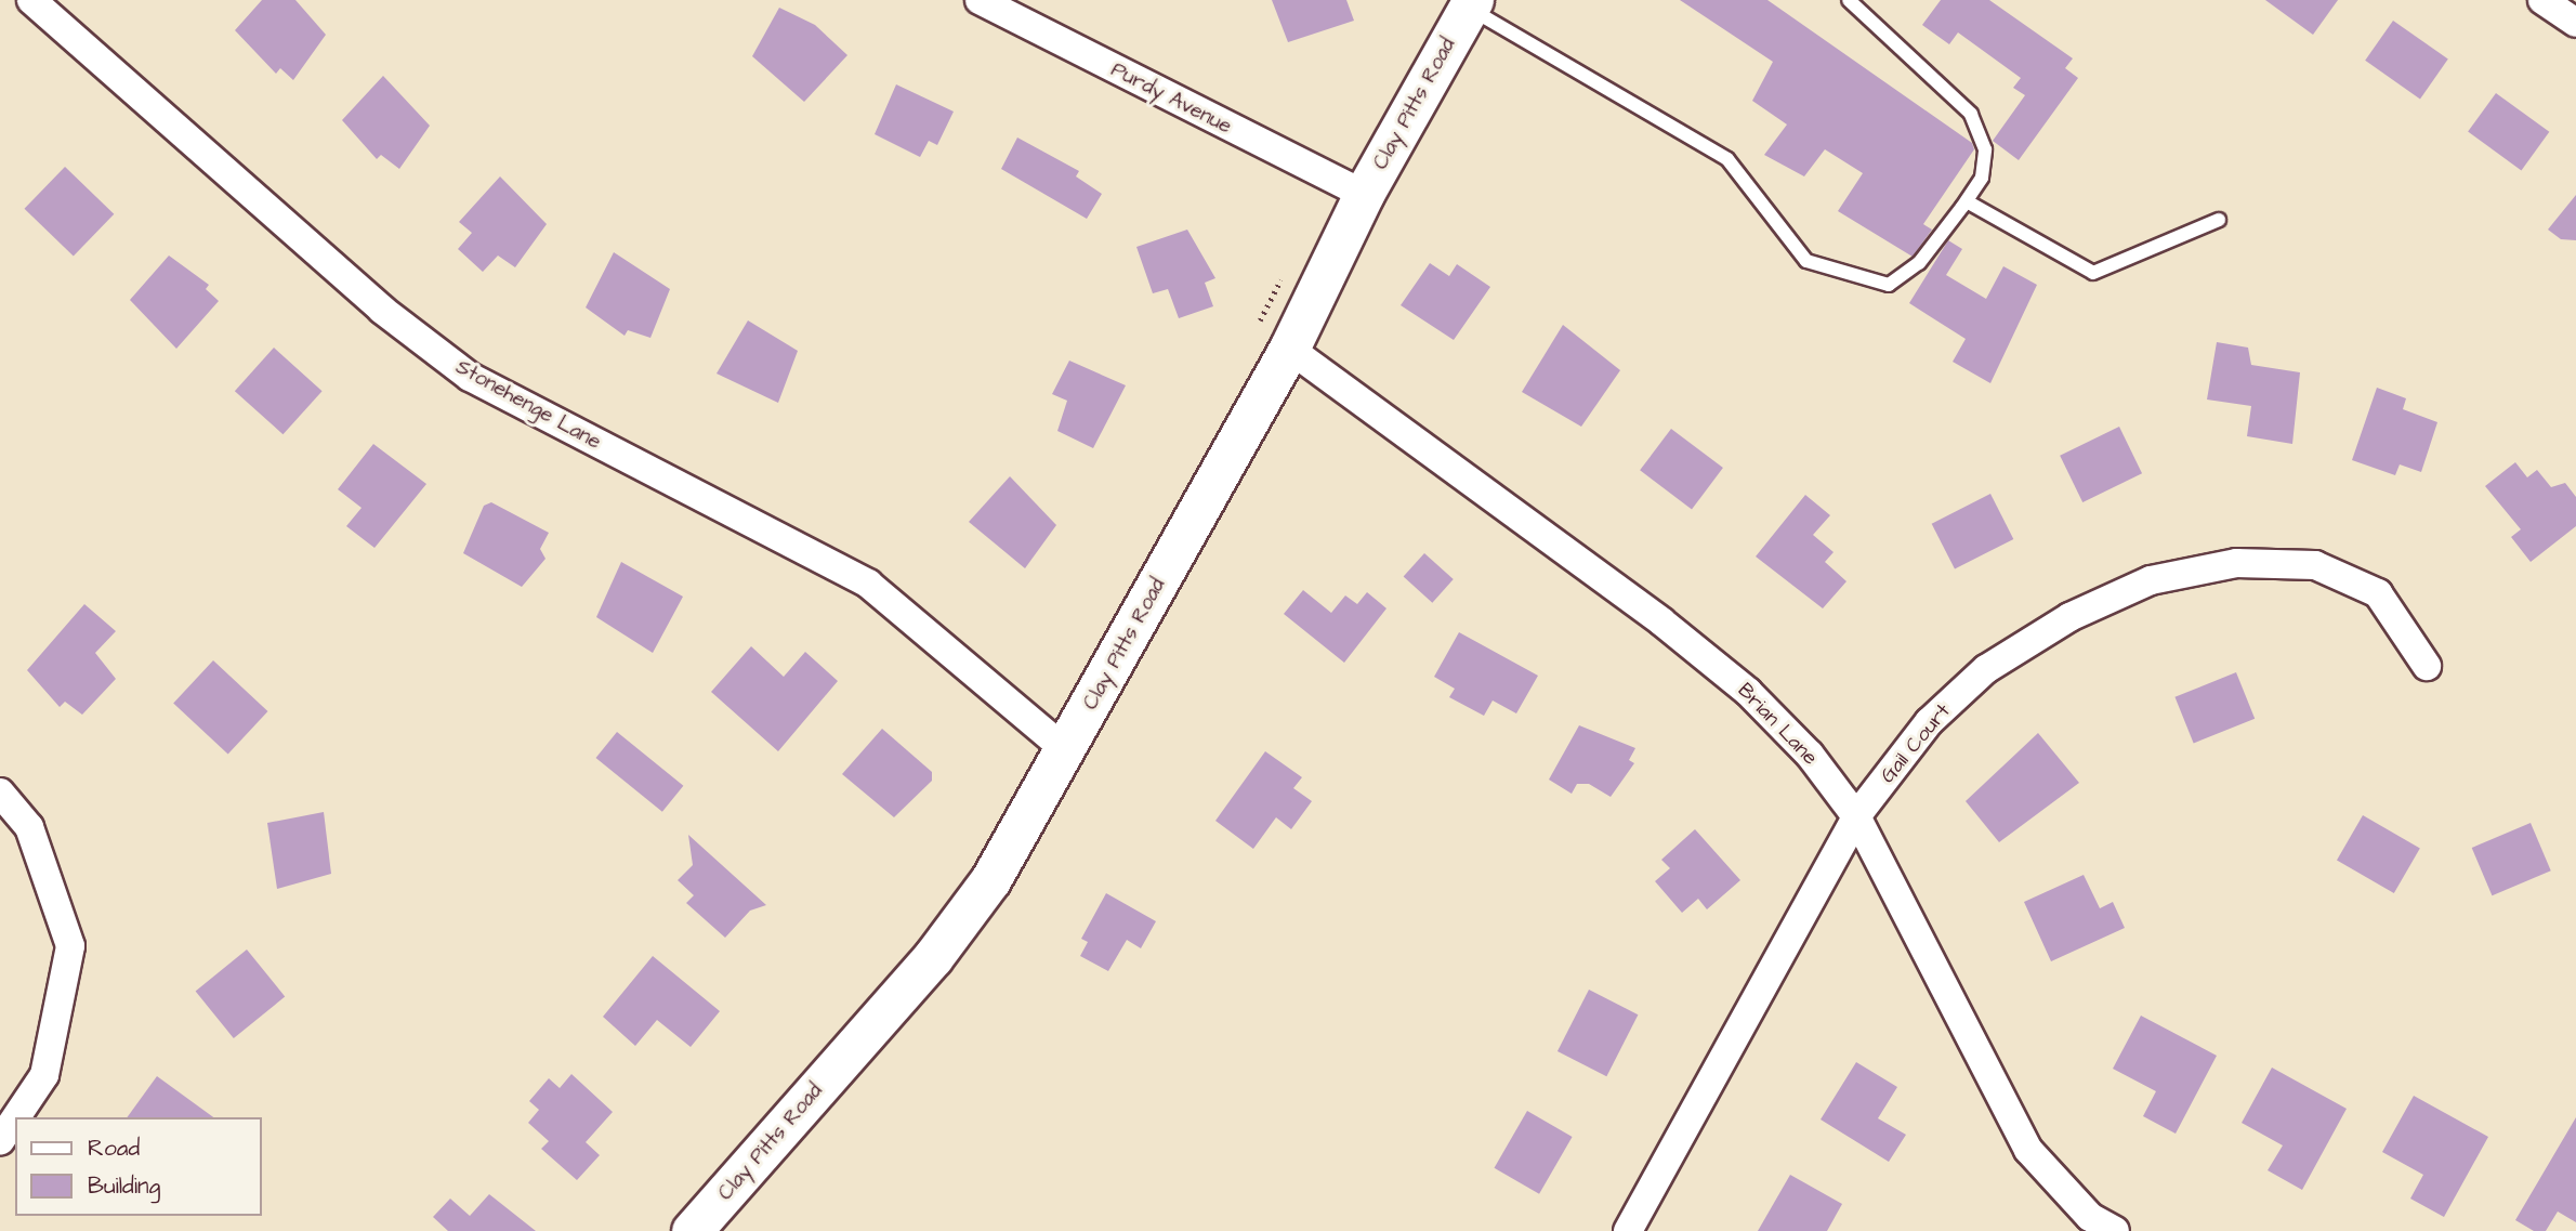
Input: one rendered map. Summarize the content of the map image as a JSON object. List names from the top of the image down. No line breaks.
{"streets":{"street":["Purdy Avenue","Clay Pitts Road","Stonehenge Lane","Brian Lane","Gail Court"]},"crossings":[["Purdy Avenue","Clay Pitts Road"],["Clay Pitts Road","Stonehenge Lane"],["Clay Pitts Road","Brian Lane"],["Brian Lane","Gail Court"]],"legend":["Road","Building"]}
